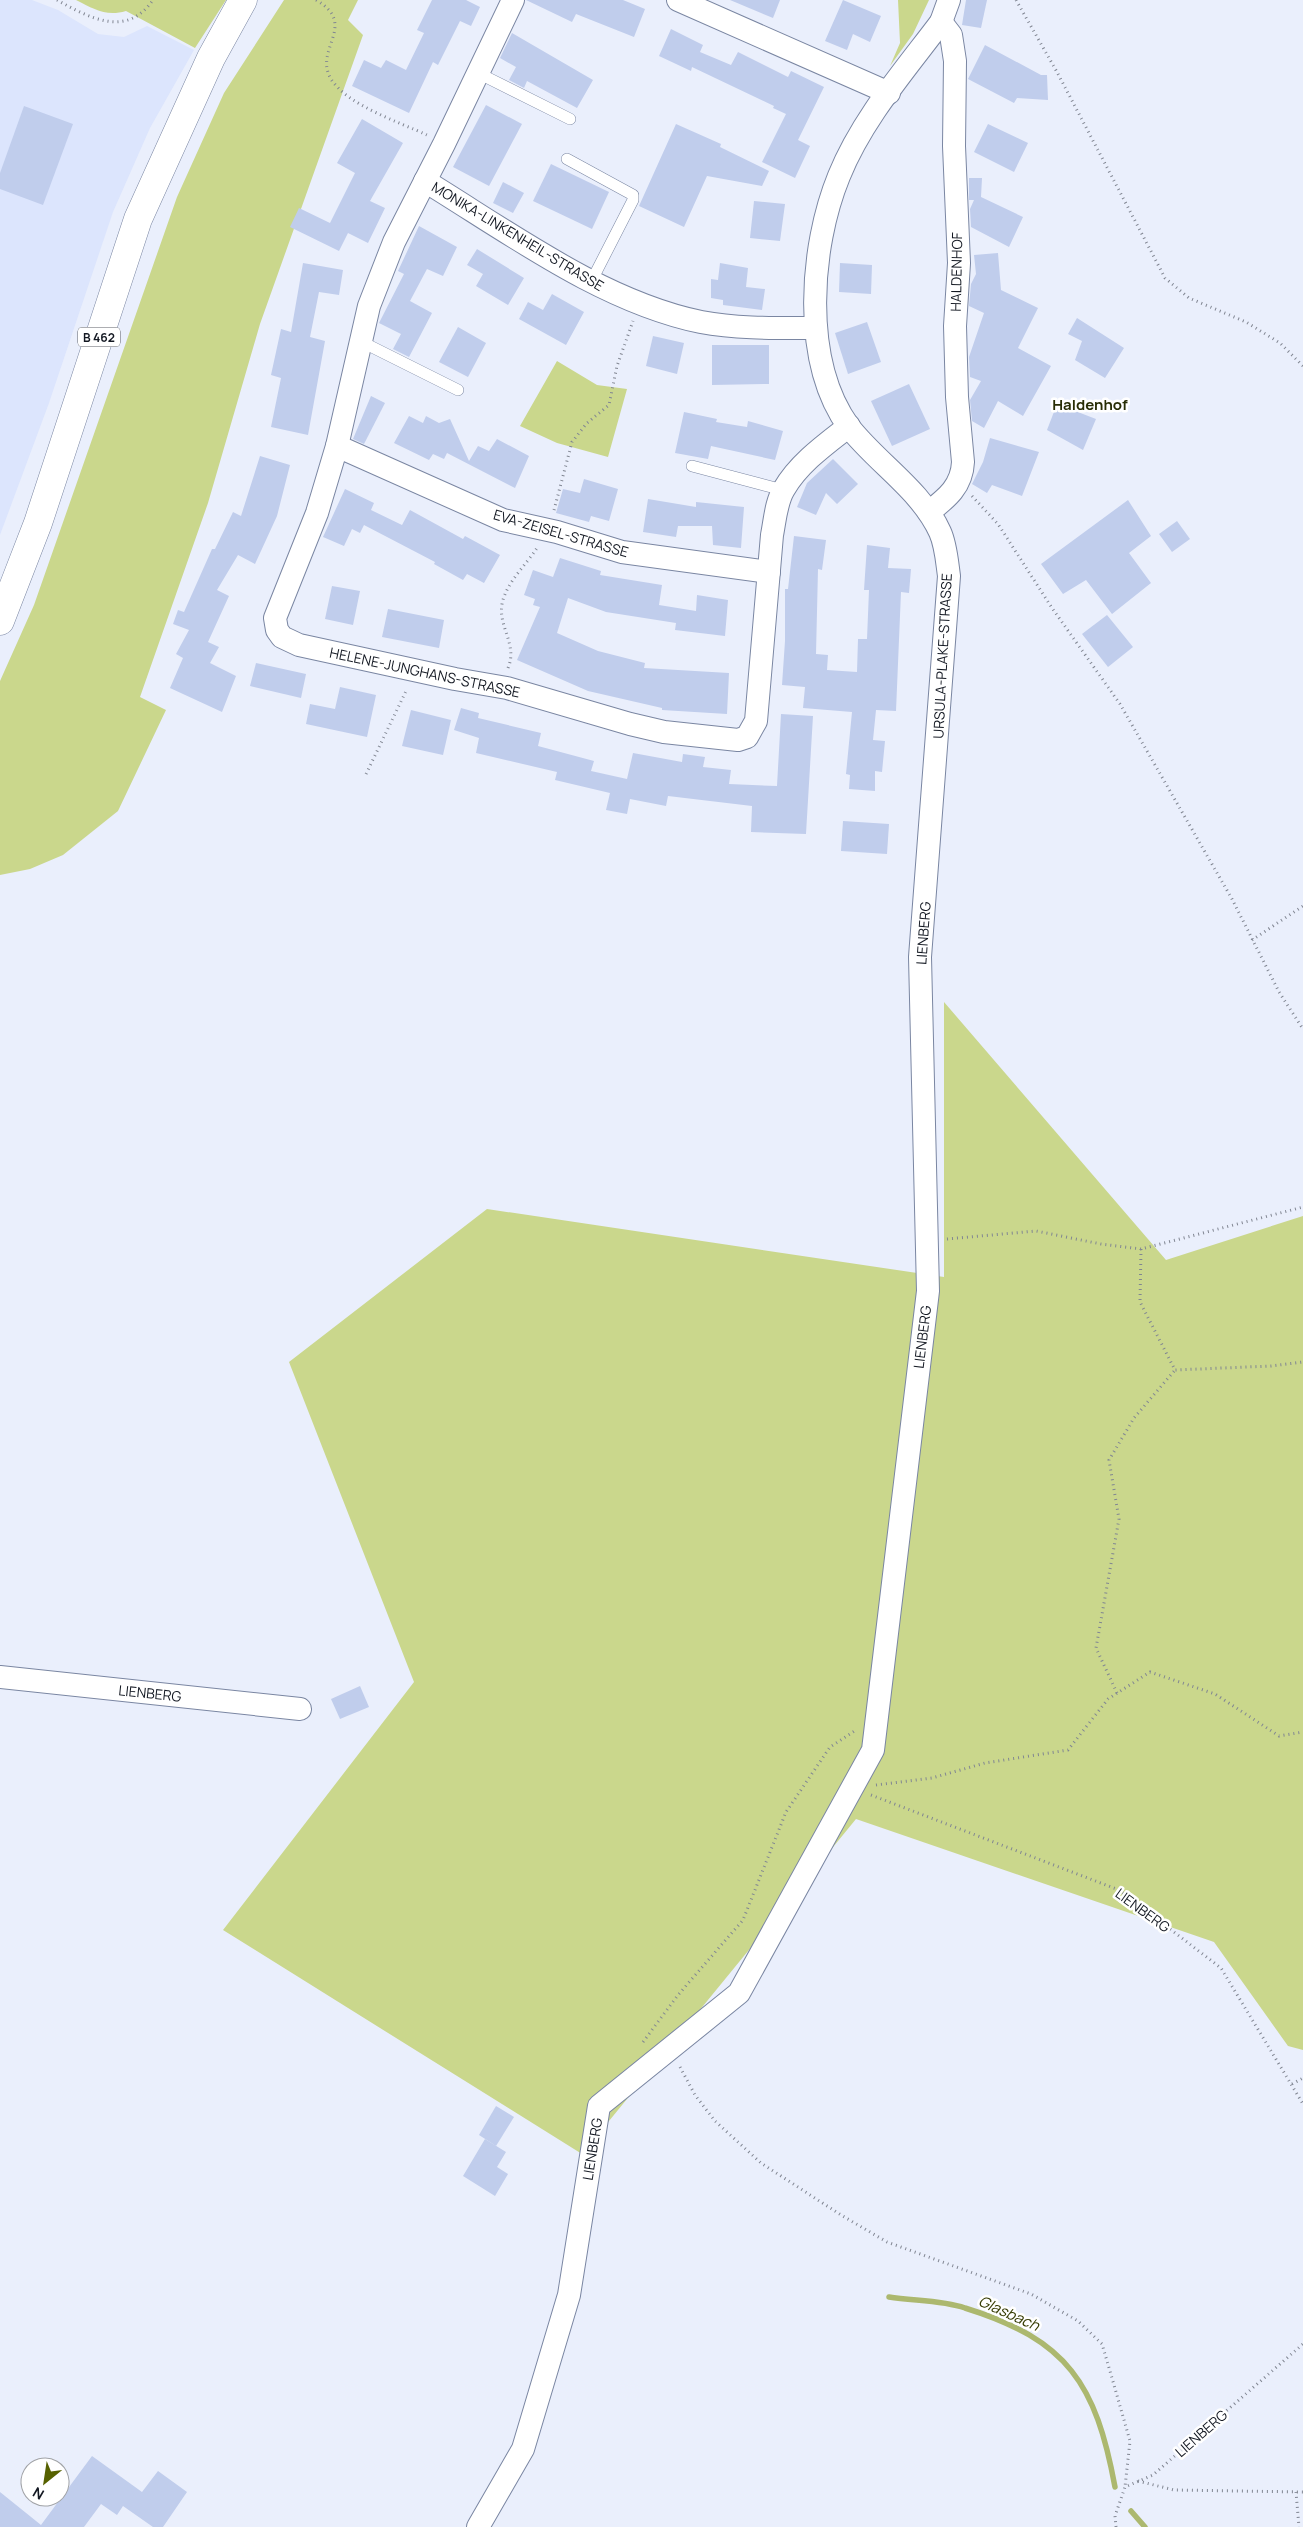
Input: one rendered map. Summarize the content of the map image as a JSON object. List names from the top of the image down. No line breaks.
{"streets":{"main road":["B 462"],"street":["MONIKA-LINKENHEIL-STRASSE","HALDENHOF","EVA-ZEISEL-STRASSE","URSULA-PLAKE-STRASSE","HELENE-JUNGHANS-STRASSE","LIENBERG"]},"crossings":[["MONIKA-LINKENHEIL-STRASSE","URSULA-PLAKE-STRASSE"],["MONIKA-LINKENHEIL-STRASSE","HELENE-JUNGHANS-STRASSE"],["HALDENHOF","URSULA-PLAKE-STRASSE"],["EVA-ZEISEL-STRASSE","HELENE-JUNGHANS-STRASSE"],["URSULA-PLAKE-STRASSE","HELENE-JUNGHANS-STRASSE"],["URSULA-PLAKE-STRASSE","LIENBERG"]],"districts":["Haldenhof"],"water":["Glasbach"],"north":"bottom left"}
